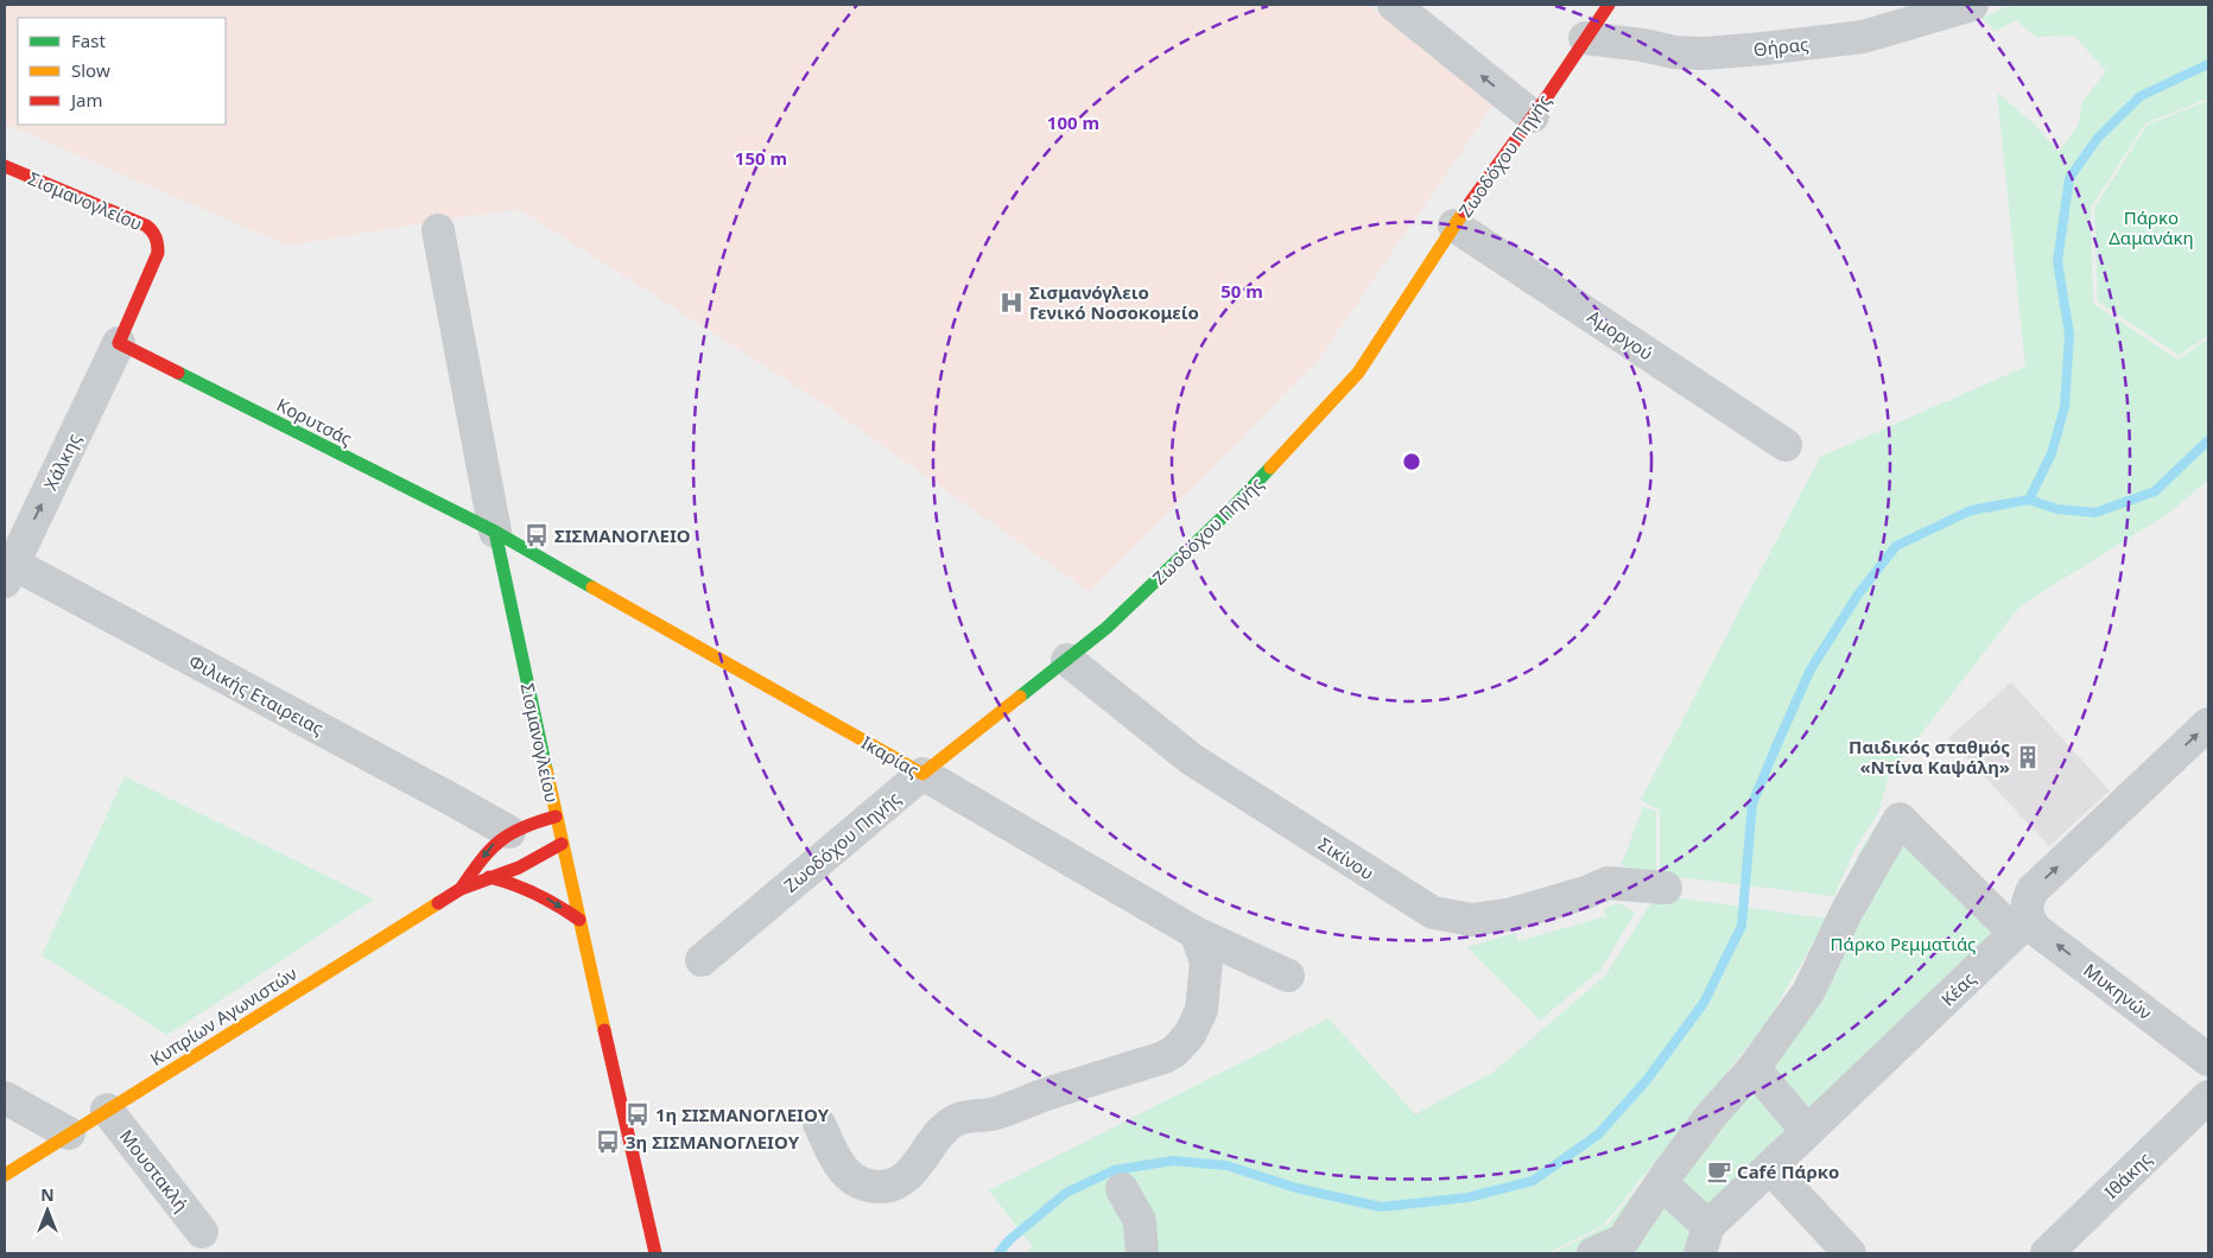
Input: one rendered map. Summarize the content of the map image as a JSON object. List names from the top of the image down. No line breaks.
{"streets":{"street":["Θήρας","Ζωοδόχου Πηγής","Σισμανογλείου","Αμοργού","Κορυτσάς","Χάλκης","Φιλικής Εταιρειας","Ικαρίας","Σικίνου","Κέας","Μυκηνών","Κυπρίων Αγωνιστών","Μουστακλή","Ιθάκης"]},"crossings":[["Θήρας","Ζωοδόχου Πηγής"],["Ζωοδόχου Πηγής","Αμοργού"],["Ζωοδόχου Πηγής","Ικαρίας"],["Ζωοδόχου Πηγής","Σικίνου"],["Σισμανογλείου","Κορυτσάς"],["Σισμανογλείου","Χάλκης"],["Σισμανογλείου","Ικαρίας"],["Σισμανογλείου","Κυπρίων Αγωνιστών"],["Κορυτσάς","Χάλκης"],["Κορυτσάς","Ικαρίας"],["Χάλκης","Φιλικής Εταιρειας"],["Φιλικής Εταιρειας","Κυπρίων Αγωνιστών"],["Κέας","Μυκηνών"],["Κυπρίων Αγωνιστών","Μουστακλή"]],"one_way":["Χάλκης"],"parks":["Πάρκο Δαμανάκη","Πάρκο Ρεμματιάς"],"places":{"hospital":["Σισμανόγλειο Γενικό Νοσοκομείο"],"bus stop":["ΣΙΣΜΑΝΟΓΛΕΙΟ","1η ΣΙΣΜΑΝΟΓΛΕΙΟΥ","3η ΣΙΣΜΑΝΟΓΛΕΙΟΥ"],"building":["Παιδικός σταθμός «Ντίνα Καψάλη»"],"cafe":["Café Πάρκο"]},"legend":["Fast","Slow","Jam"],"north":"top","rings":["100 m","150 m","50 m"]}
